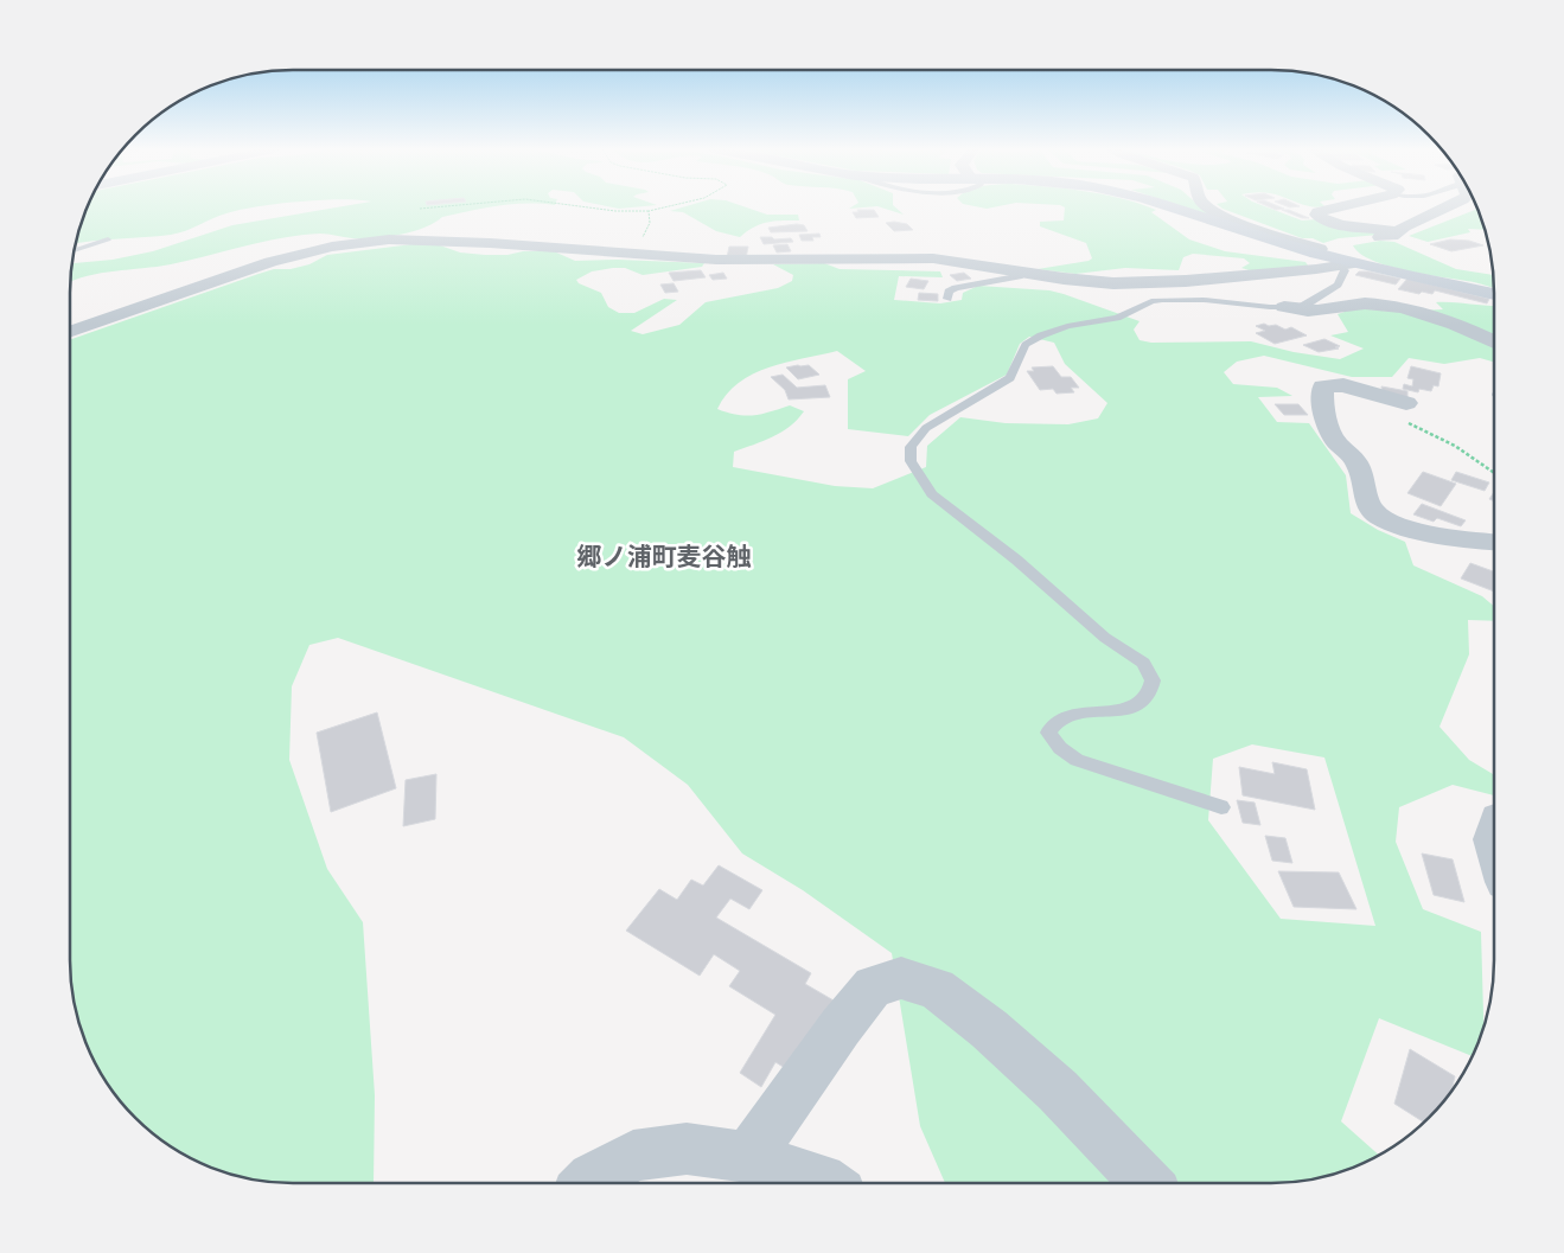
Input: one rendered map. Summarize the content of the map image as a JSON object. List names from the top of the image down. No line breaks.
{"districts":["郷ノ浦町麦谷触"]}
